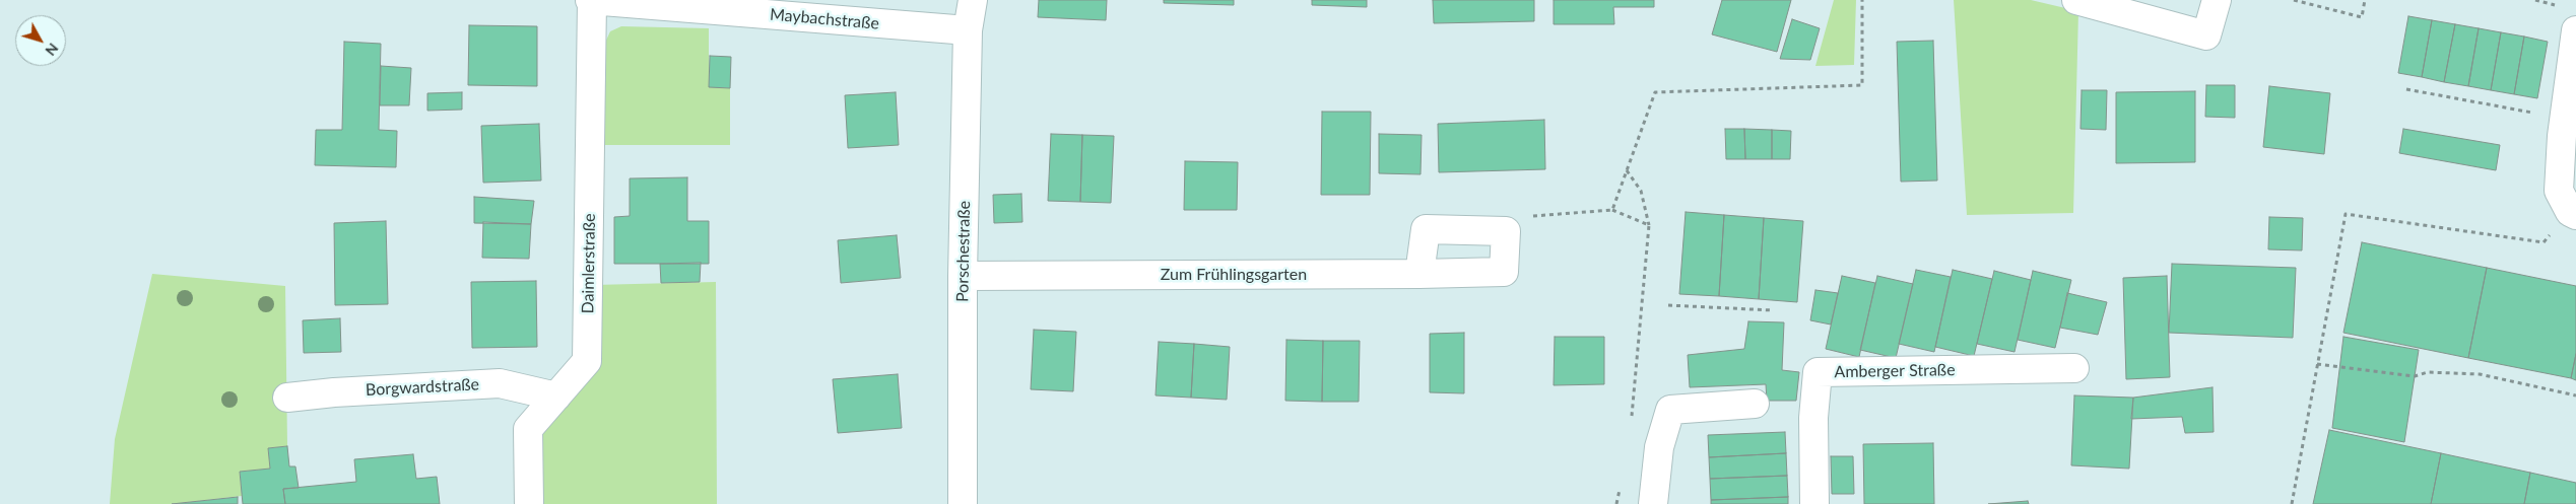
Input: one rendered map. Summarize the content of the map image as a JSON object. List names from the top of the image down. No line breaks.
{"streets":{"street":["Maybachstraße","Porschestraße","Daimlerstraße","Zum Frühlingsgarten","Amberger Straße","Borgwardstraße"]},"crossings":[["Maybachstraße","Porschestraße"],["Maybachstraße","Daimlerstraße"],["Porschestraße","Zum Frühlingsgarten"],["Daimlerstraße","Borgwardstraße"]],"north":"bottom right"}
